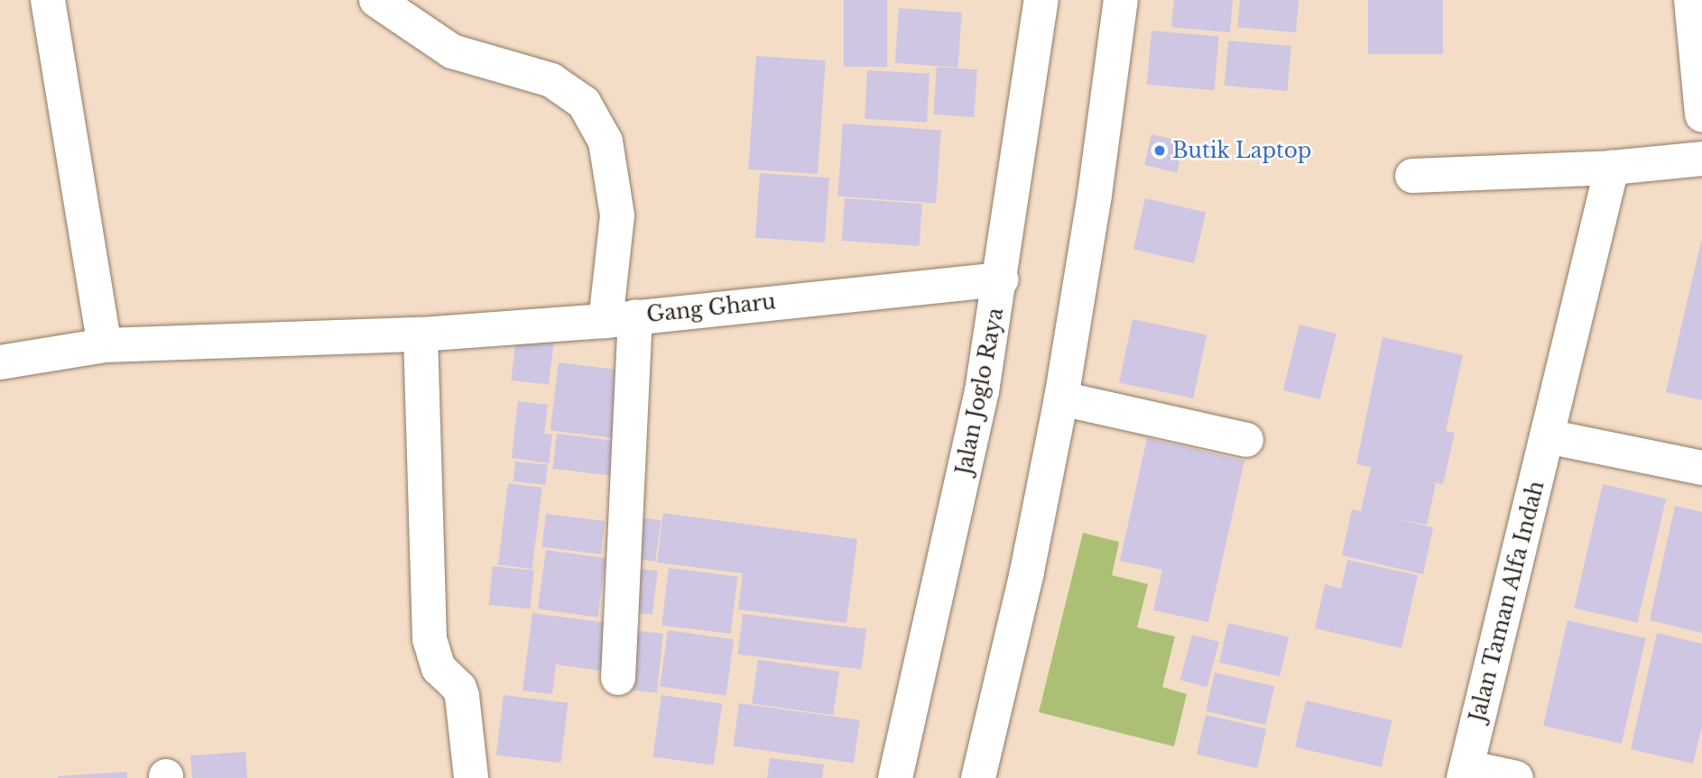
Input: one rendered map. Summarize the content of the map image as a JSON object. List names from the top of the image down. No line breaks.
{"streets":{"street":["Gang Gharu","Jalan Joglo Raya","Jalan Taman Alfa Indah"]},"crossings":[["Gang Gharu","Jalan Joglo Raya"]],"places":["Butik Laptop"]}
